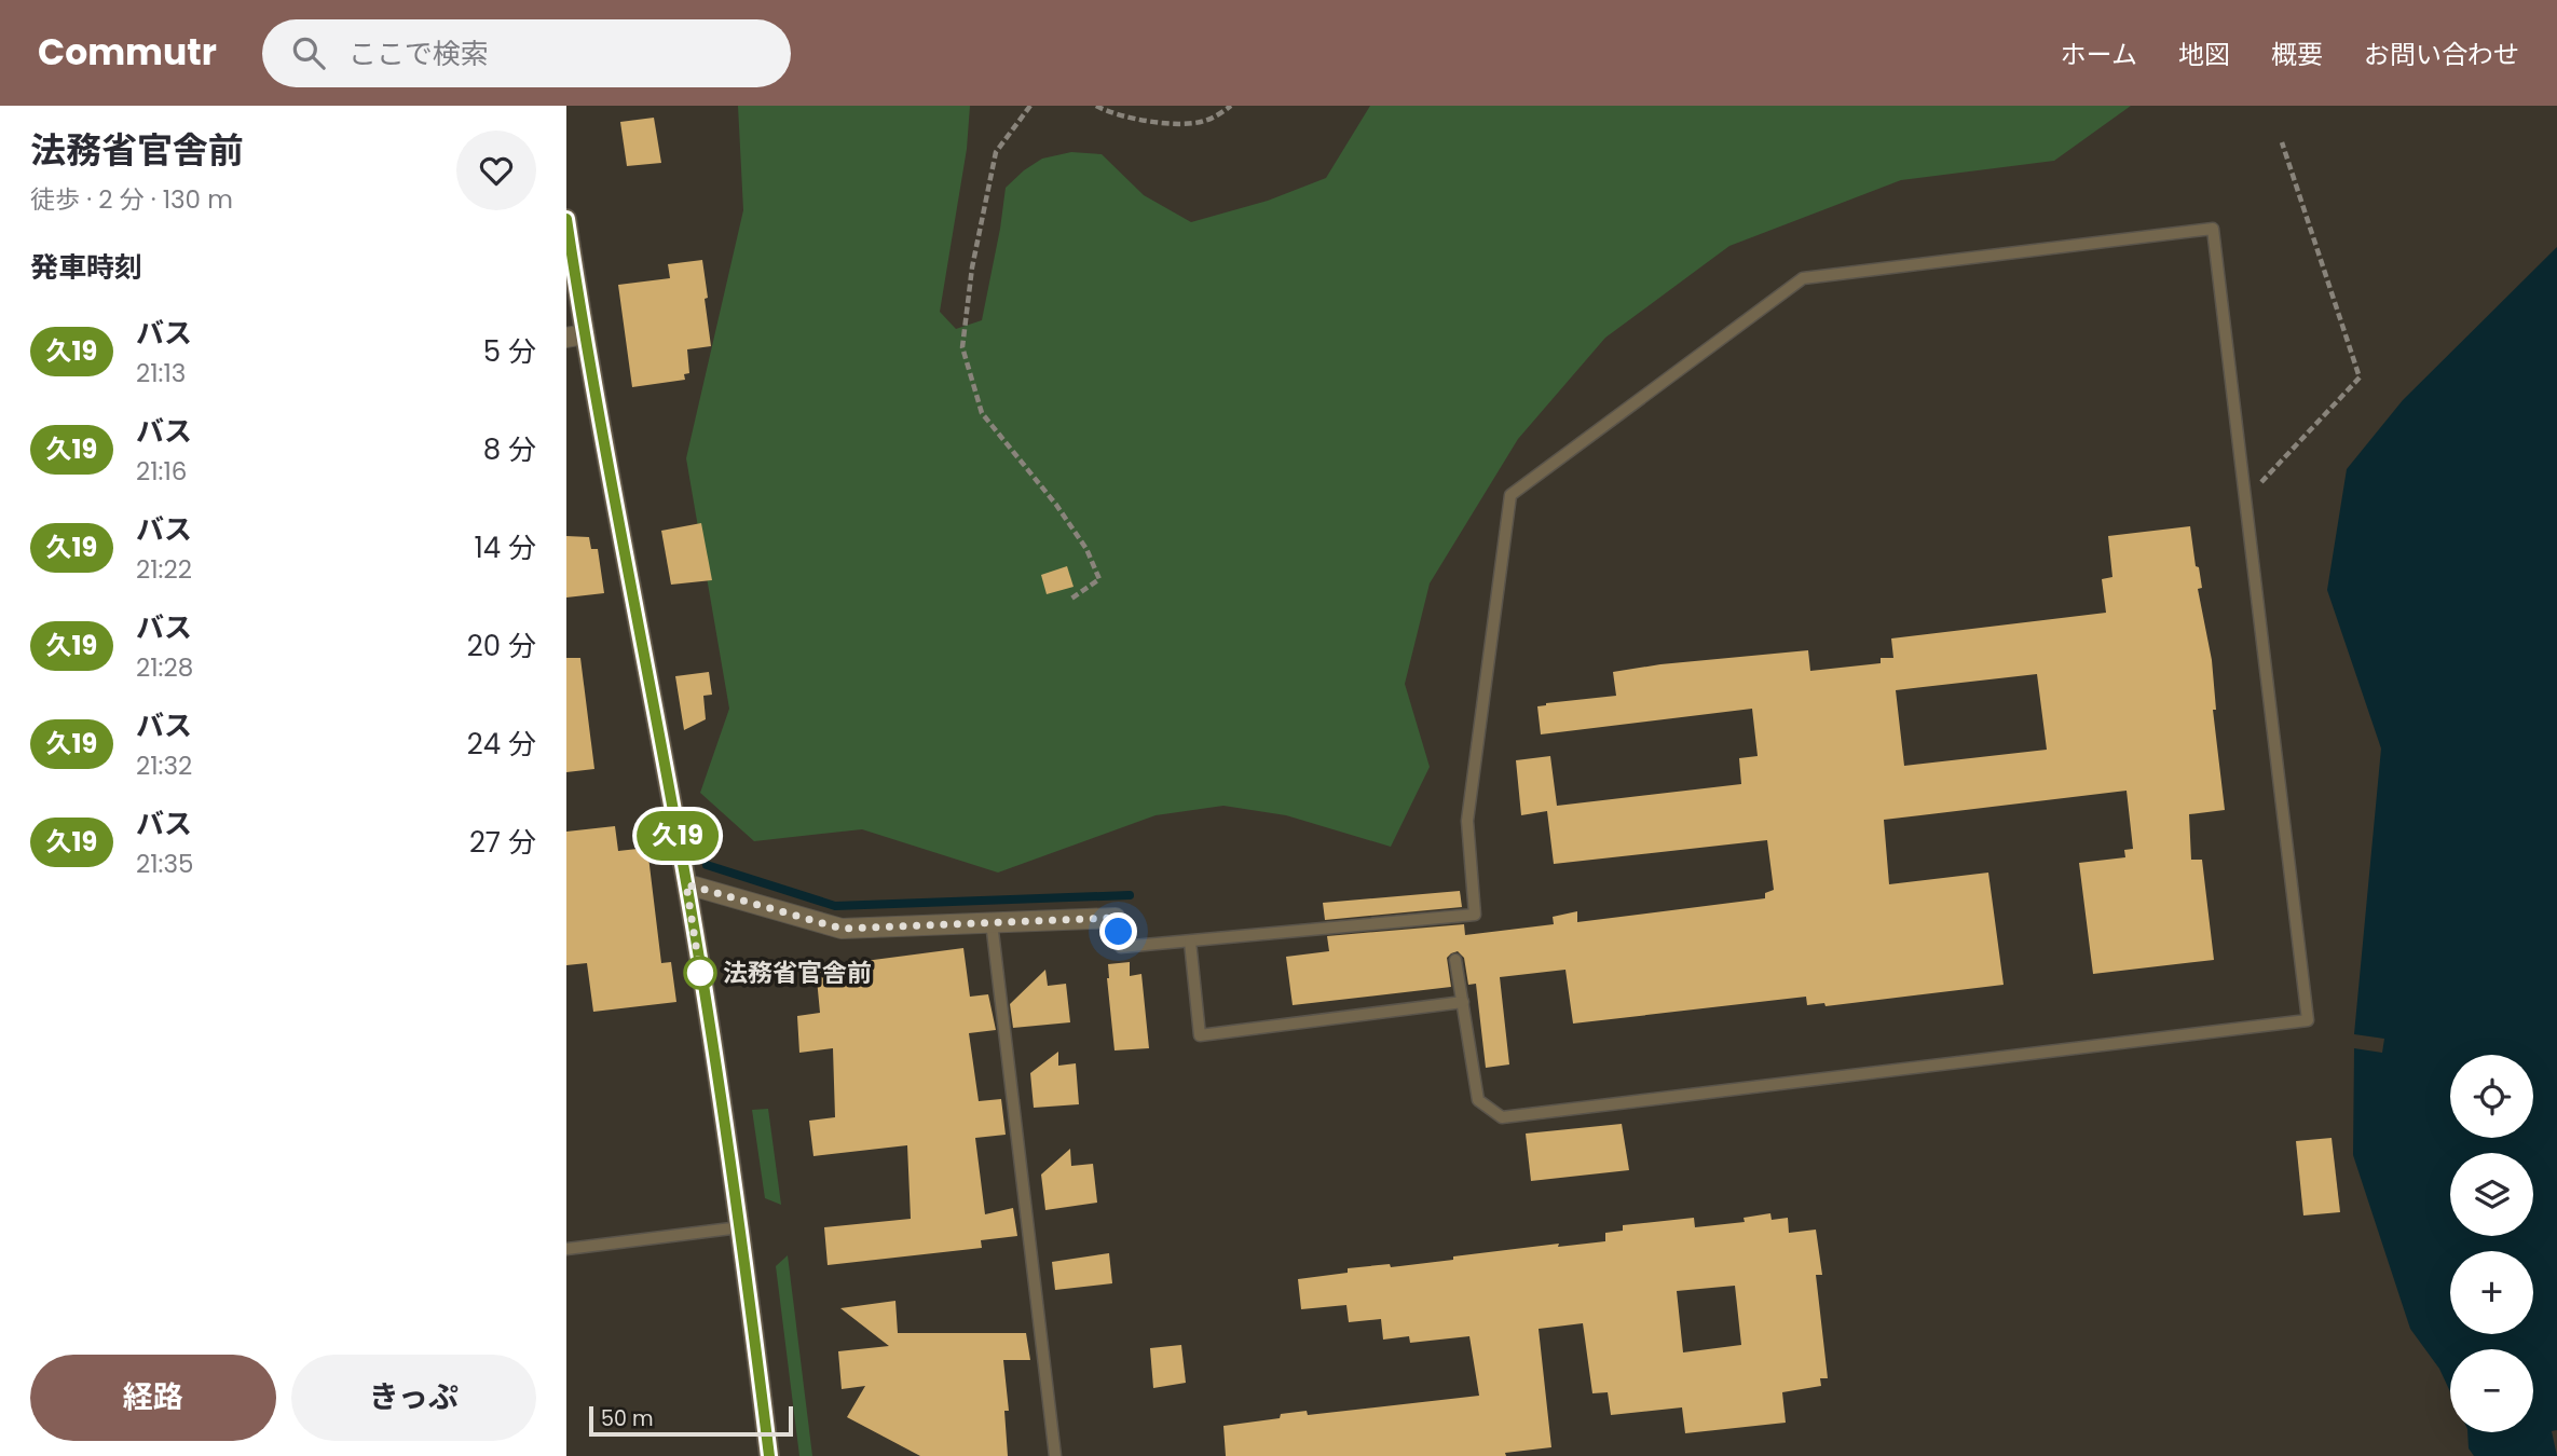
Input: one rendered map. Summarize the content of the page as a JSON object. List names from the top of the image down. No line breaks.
{"places":["法務省官舎前"],"lines":["bus line 久19"],"scale_bar":"50 m","page":{"header":"Commutr","search":"ここで検索","nav":["ホーム","地図","概要","お問い合わせ"],"heading":[["法務省官舎前","徒歩 · 2 分 · 130 m"],"発車時刻"],"on_map":"久19","list":[{"mark":"久19","name":"バス","note":"21:13","value":"5 分"},{"mark":"久19","name":"バス","note":"21:16","value":"8 分"},{"mark":"久19","name":"バス","note":"21:22","value":"14 分"},{"mark":"久19","name":"バス","note":"21:28","value":"20 分"},{"mark":"久19","name":"バス","note":"21:32","value":"24 分"},{"mark":"久19","name":"バス","note":"21:35","value":"27 分"}],"map_buttons":["+","−"],"buttons":["経路","きっぷ"],"scale":"50 m"}}
